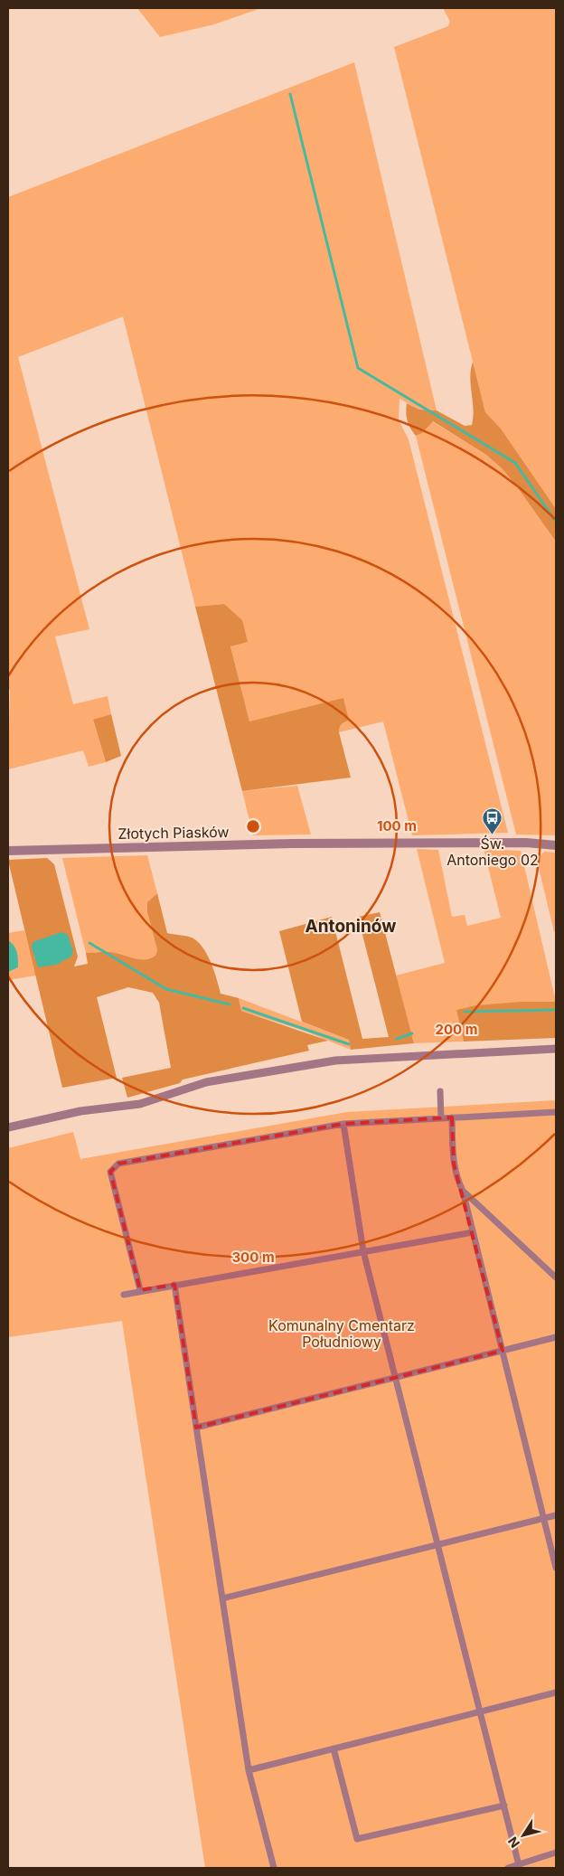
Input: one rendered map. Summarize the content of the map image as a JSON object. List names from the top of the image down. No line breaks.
{"streets":{"street":["Złotych Piasków"]},"districts":["Antoninów"],"parks":["Komunalny Cmentarz Południowy"],"places":{"bus stop":["Św. Antoniego 02"]},"north":"bottom left","rings":["100 m","200 m","300 m"]}
